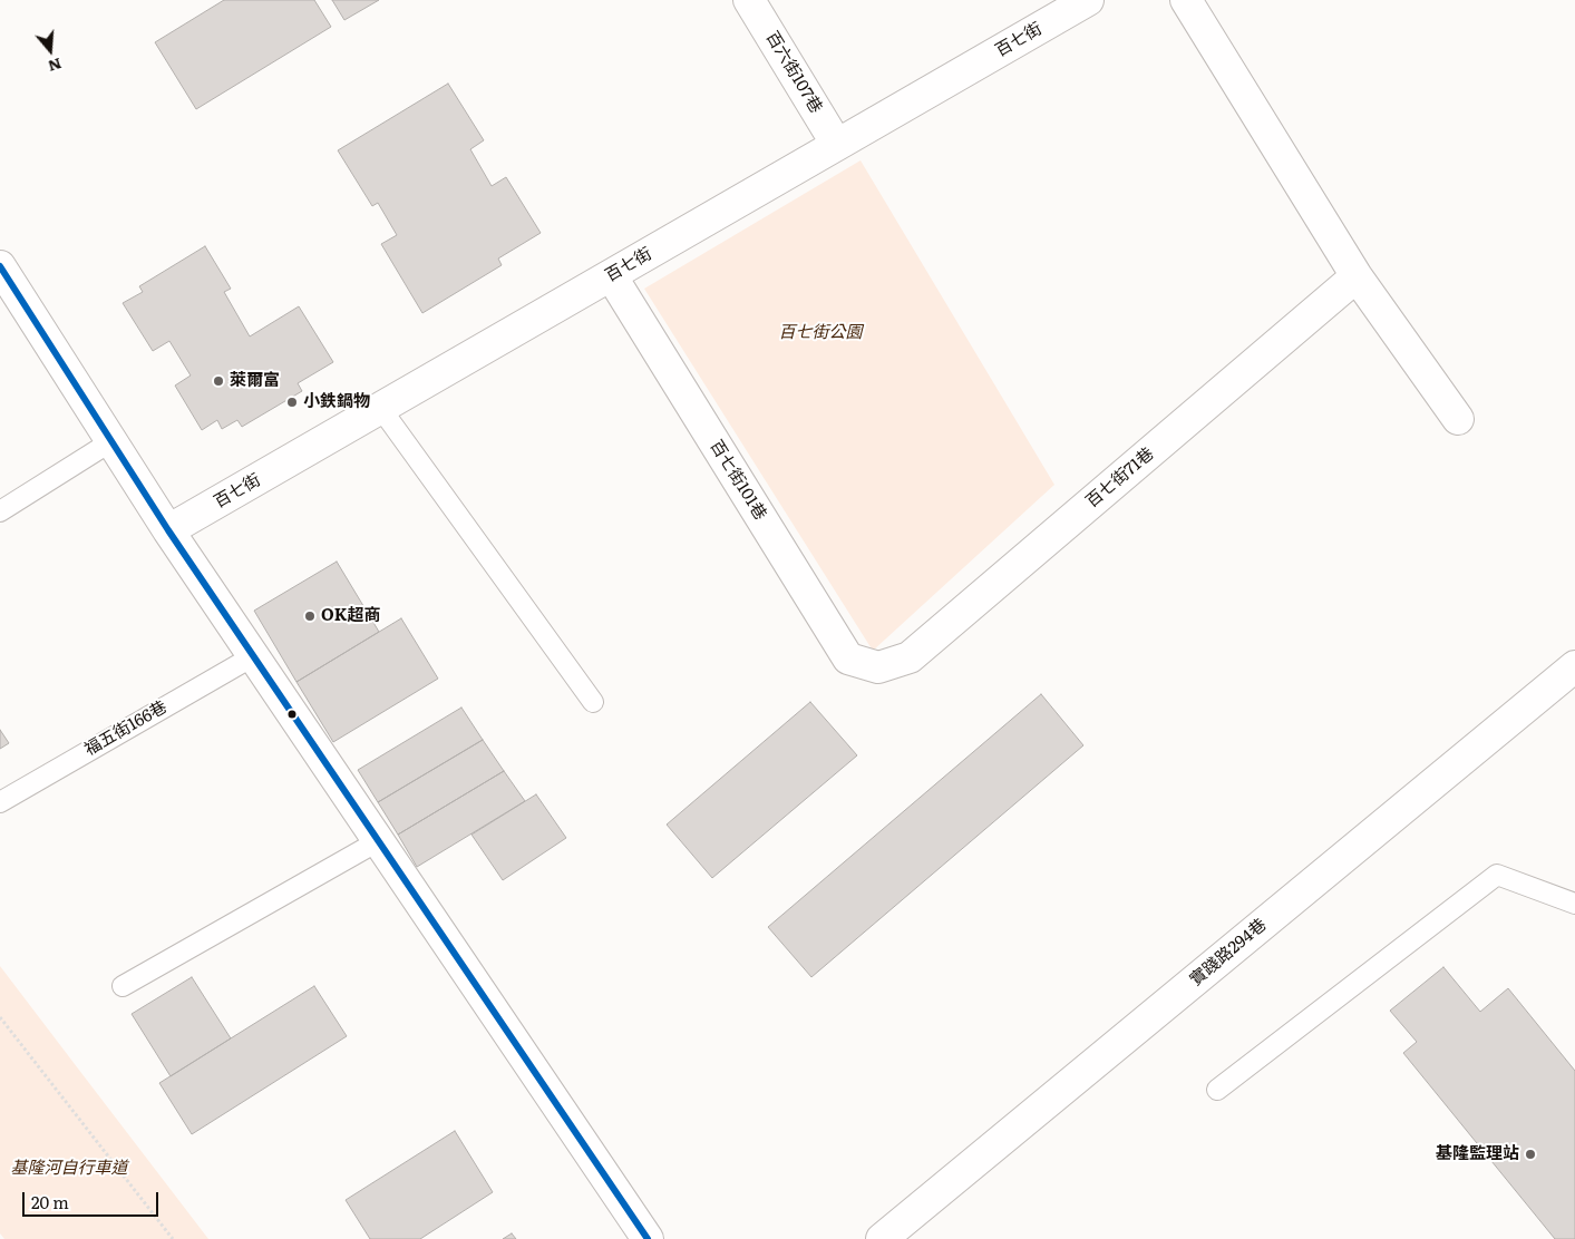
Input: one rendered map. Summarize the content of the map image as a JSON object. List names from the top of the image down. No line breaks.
{"streets":{"street":["百七街","百六街107巷","百七街71巷","百七街101巷","實踐路294巷"],"lane":["福五街166巷"]},"crossings":[["百七街","百六街107巷"],["百七街","百七街101巷"],["百七街71巷","百七街101巷"]],"parks":["百七街公園","基隆河自行車道"],"places":["萊爾富","小鉄鍋物","OK超商","基隆監理站"],"scale_bar":"20 m","north":"bottom"}
